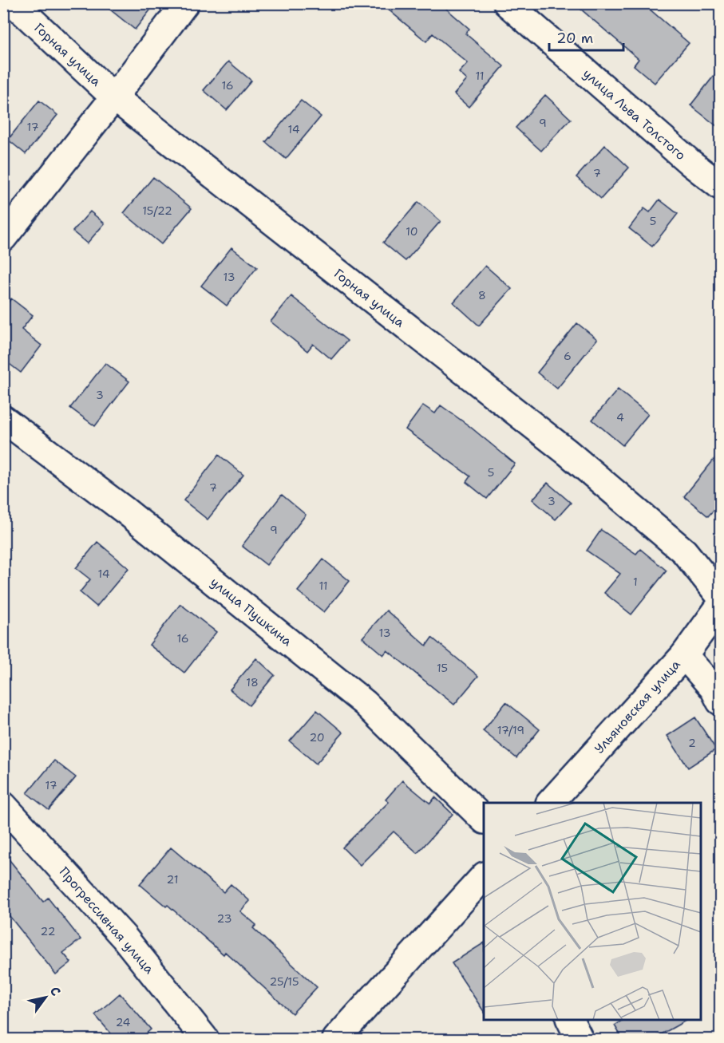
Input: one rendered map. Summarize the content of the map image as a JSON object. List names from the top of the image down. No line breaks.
{"streets":{"street":["Горная улица","улица Льва Толстого","улица Пушкина","Ульяновская улица","Прогрессивная улица"]},"house_numbers":["11","16","9","17","14","7","15/22","5","10","13","8","6","3","4","5","7","3","9","14","1","11","13","16","15","18","17/19","20","2","17","21","23","22","25/15","24"],"scale_bar":"20 m","north":"top right"}
